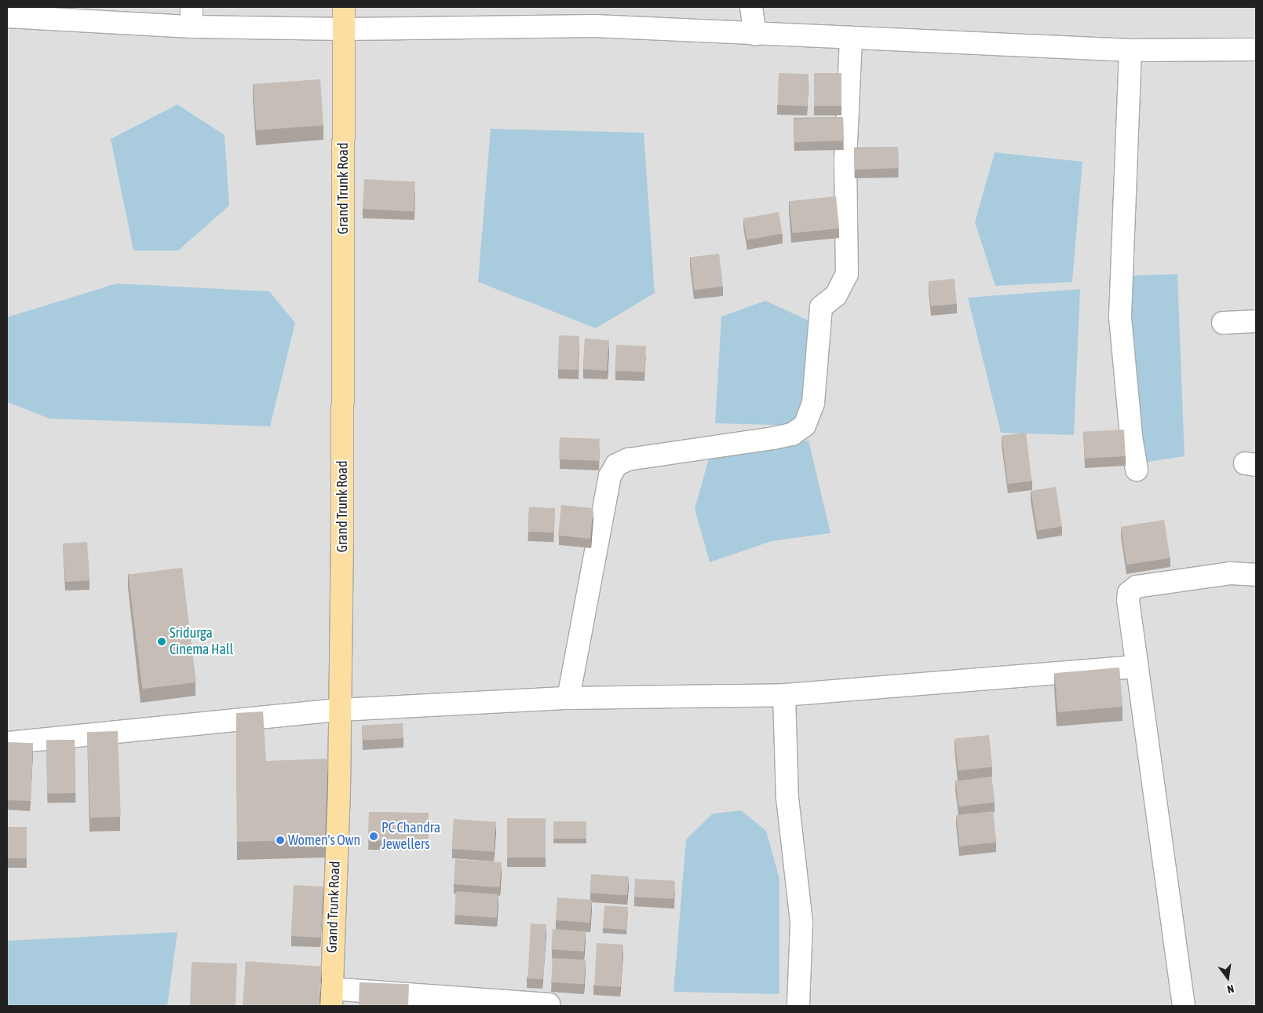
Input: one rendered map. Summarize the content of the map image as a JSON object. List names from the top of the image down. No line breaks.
{"streets":{"main road":["Grand Trunk Road"]},"places":["Sridurga Cinema Hall","PC Chandra Jewellers","Women's Own"],"north":"bottom"}
